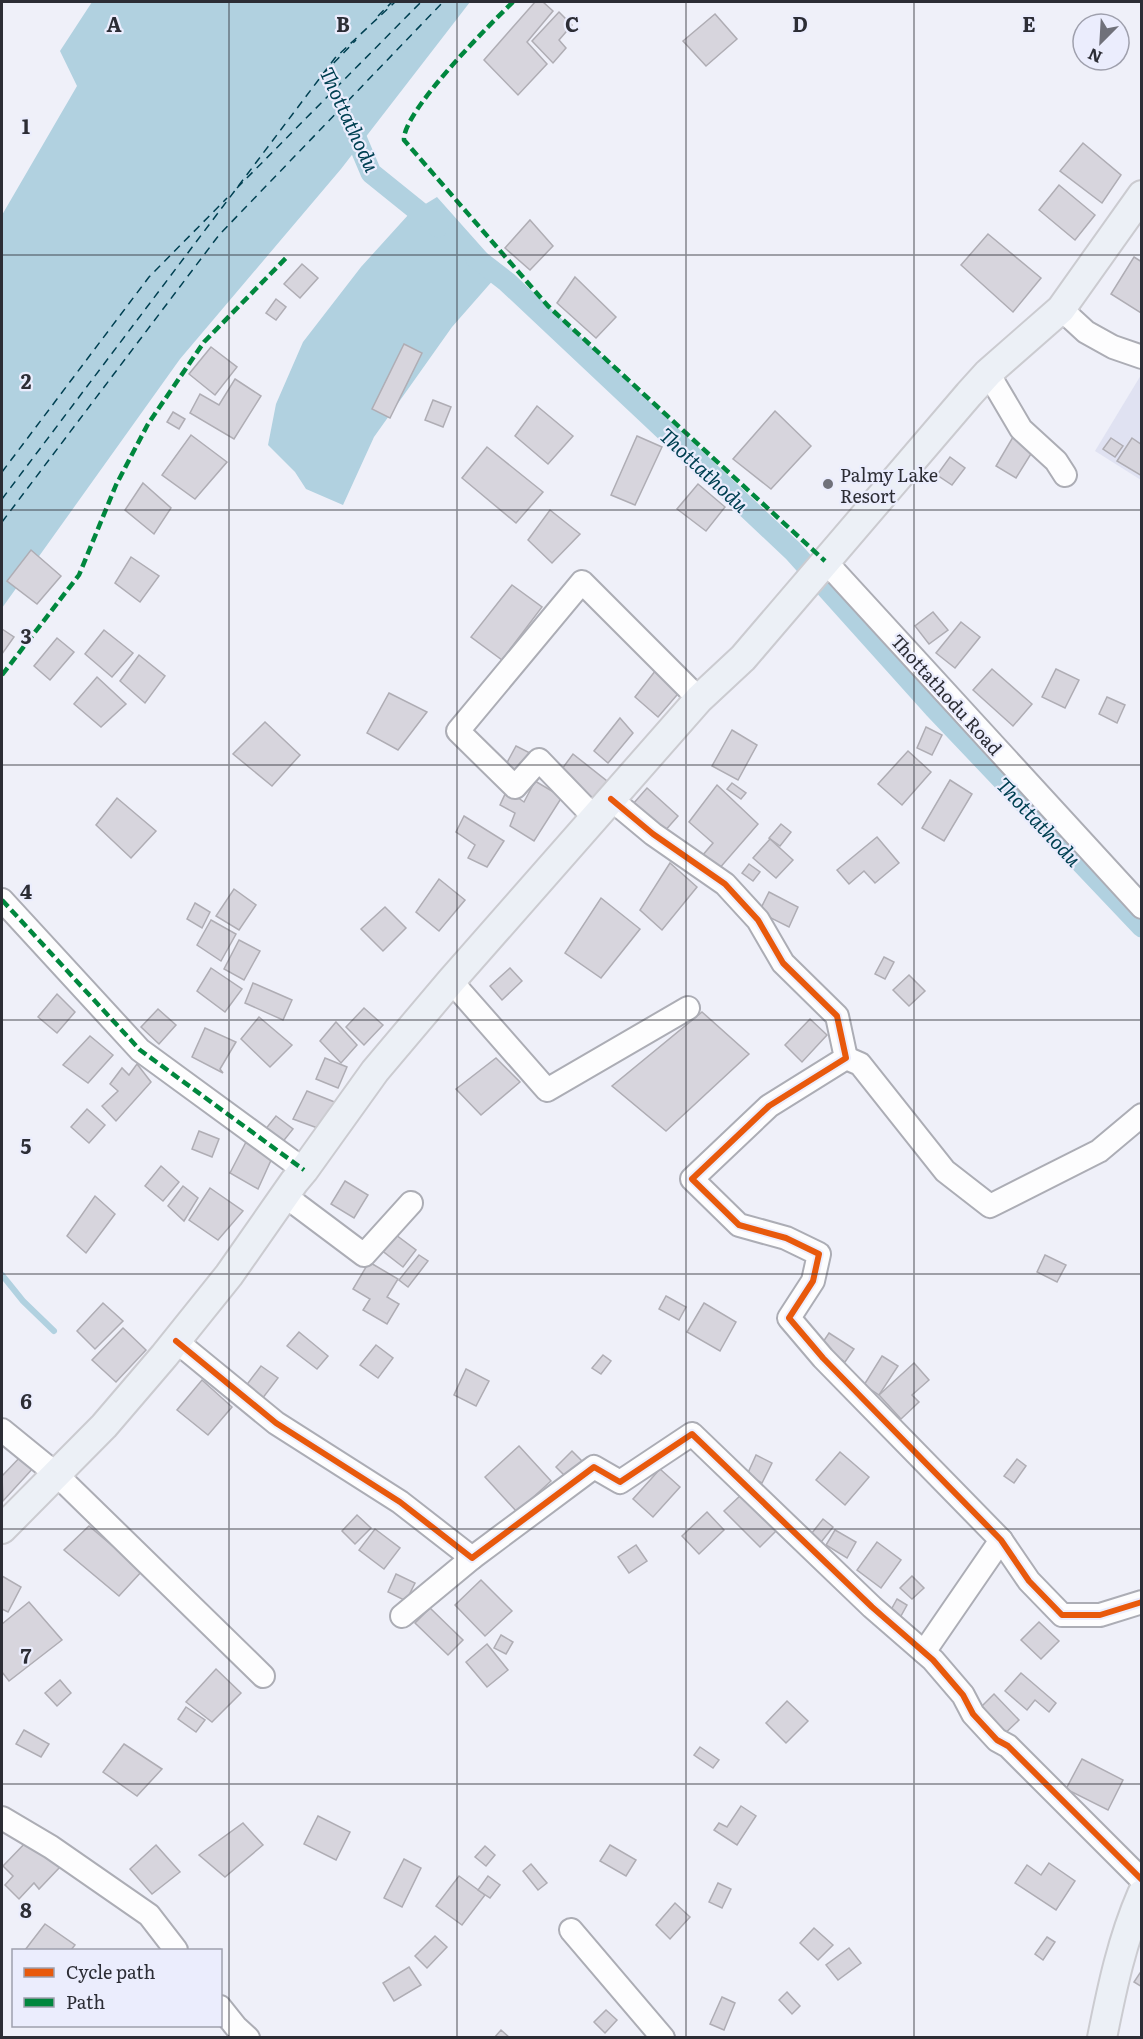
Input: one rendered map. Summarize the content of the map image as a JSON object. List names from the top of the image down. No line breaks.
{"streets":{"street":["Thottathodu Road"]},"water":["Thottathodu"],"places":["Palmy Lake Resort"],"legend":["Cycle path","Path"],"north":"bottom left","grid":{"columns":["A","B","C","D","E"],"rows":["1","2","3","4","5","6","7","8"]}}
